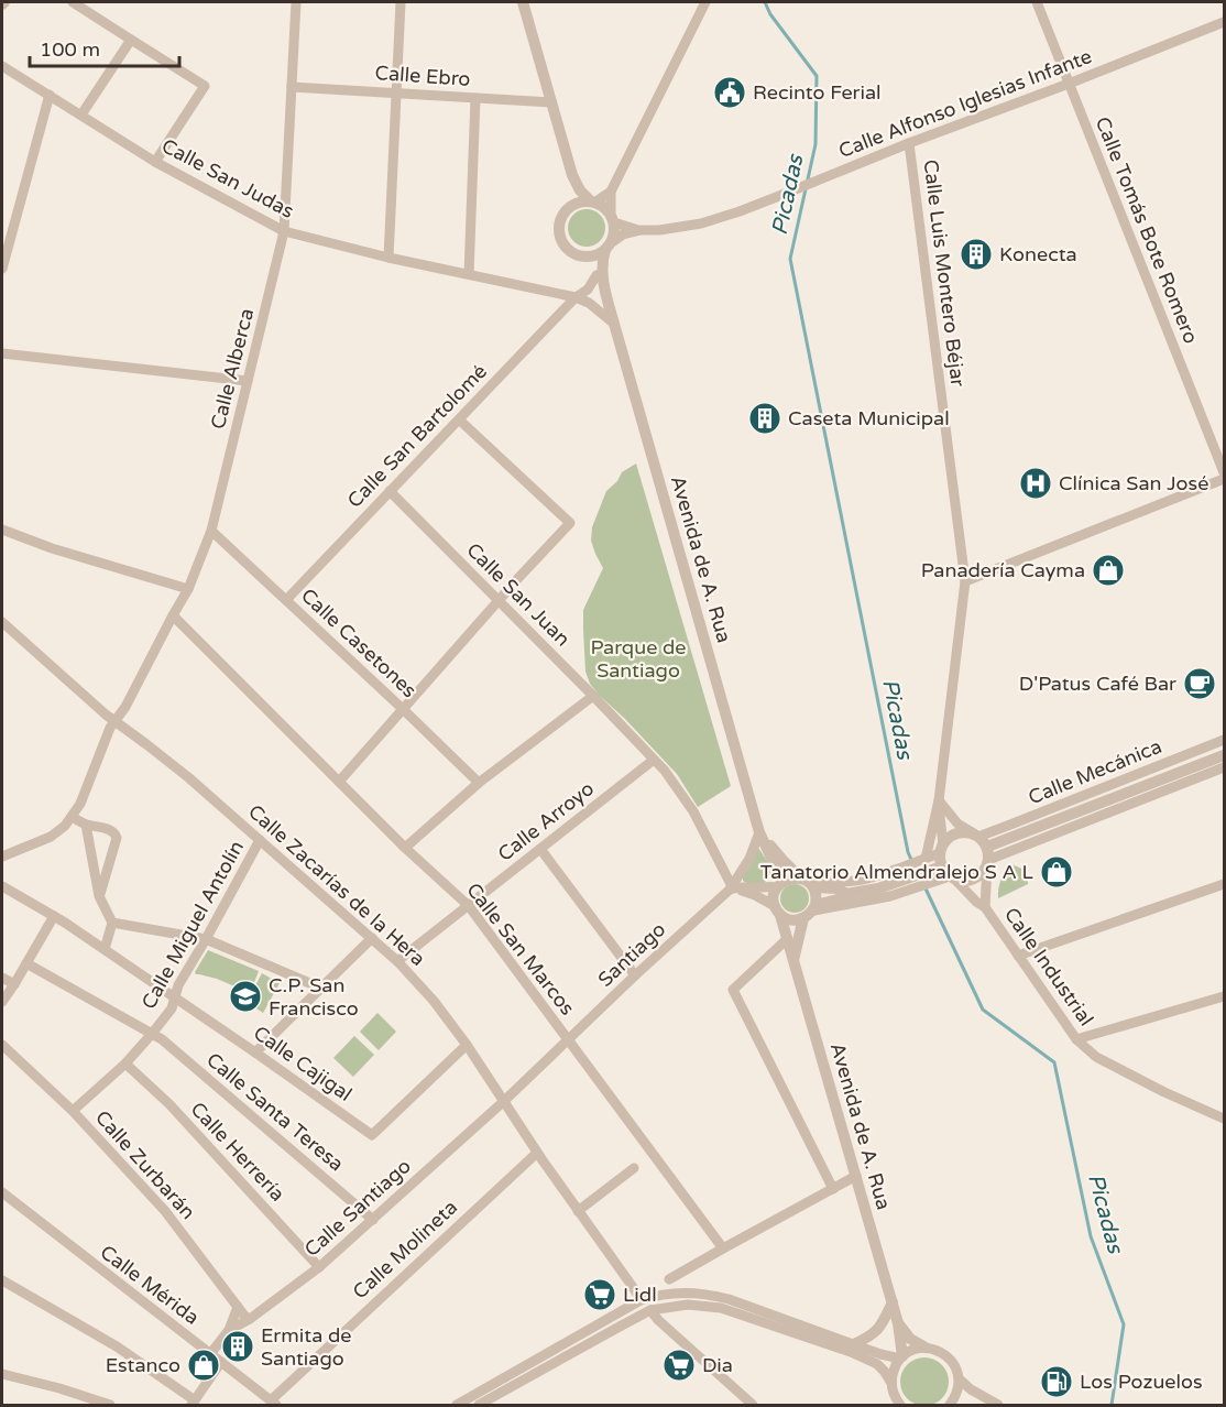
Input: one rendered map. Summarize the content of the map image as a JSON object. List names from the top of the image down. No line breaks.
{"streets":{"street":["Calle Ebro","Calle Alfonso Iglesias Infante","Calle San Judas","Calle Tomás Bote Romero","Calle Luis Montero Béjar","Calle Alberca","Calle San Bartolomé","Avenida de A. Rua","Calle San Juan","Calle Casetones","Calle Mecánica","Calle Arroyo","Calle Zacarías de la Hera","Calle Miguel Antolín","Calle San Marcos","Santiago","Calle Industrial","Calle Cajigal","Calle Santa Teresa","Calle Herrería","Calle Zurbarán","Calle Santiago","Calle Molineta","Calle Mérida"]},"crossings":[["Calle Ebro","Calle Alberca"],["Calle Alfonso Iglesias Infante","Calle Tomás Bote Romero"],["Calle Alfonso Iglesias Infante","Calle Luis Montero Béjar"],["Calle Alfonso Iglesias Infante","Avenida de A. Rua"],["Calle San Judas","Calle Alberca"],["Calle San Judas","Calle San Bartolomé"],["Calle San Judas","Avenida de A. Rua"],["Calle Luis Montero Béjar","Calle Mecánica"],["Calle Luis Montero Béjar","Calle Industrial"],["Calle Alberca","Calle Casetones"],["Calle Alberca","Calle Zacarías de la Hera"],["Calle Alberca","Calle San Marcos"],["Calle San Bartolomé","Calle San Juan"],["Calle San Bartolomé","Calle Casetones"],["Avenida de A. Rua","Santiago"],["Calle San Juan","Calle Arroyo"],["Calle San Juan","Santiago"],["Calle Mecánica","Calle Industrial"],["Calle Arroyo","Calle Zacarías de la Hera"],["Calle Arroyo","Calle San Marcos"],["Calle Zacarías de la Hera","Calle Miguel Antolín"],["Calle Zacarías de la Hera","Santiago"],["Calle Zacarías de la Hera","Calle Cajigal"],["Calle Zacarías de la Hera","Calle Santiago"],["Calle Zacarías de la Hera","Calle Molineta"],["Calle Miguel Antolín","Calle Cajigal"],["Calle Miguel Antolín","Calle Santa Teresa"],["Calle Miguel Antolín","Calle Herrería"],["Calle Miguel Antolín","Calle Zurbarán"],["Calle San Marcos","Santiago"],["Santiago","Calle Santiago"],["Calle Santa Teresa","Calle Santiago"],["Calle Herrería","Calle Santiago"],["Calle Zurbarán","Calle Santiago"],["Calle Santiago","Calle Mérida"],["Calle Molineta","Calle Mérida"]],"water":["Picadas"],"parks":["Parque de Santiago"],"places":{"public building":["Recinto Ferial"],"building":["Konecta","Caseta Municipal","Ermita de Santiago"],"hospital":["Clínica San José"],"shop":["Panadería Cayma","Tanatorio Almendralejo S A L","Estanco"],"cafe":["D'Patus Café Bar"],"school or university":["C.P. San Francisco"],"supermarket":["Lidl","Dia"],"fuel station":["Los Pozuelos"]},"scale_bar":"100 m"}
